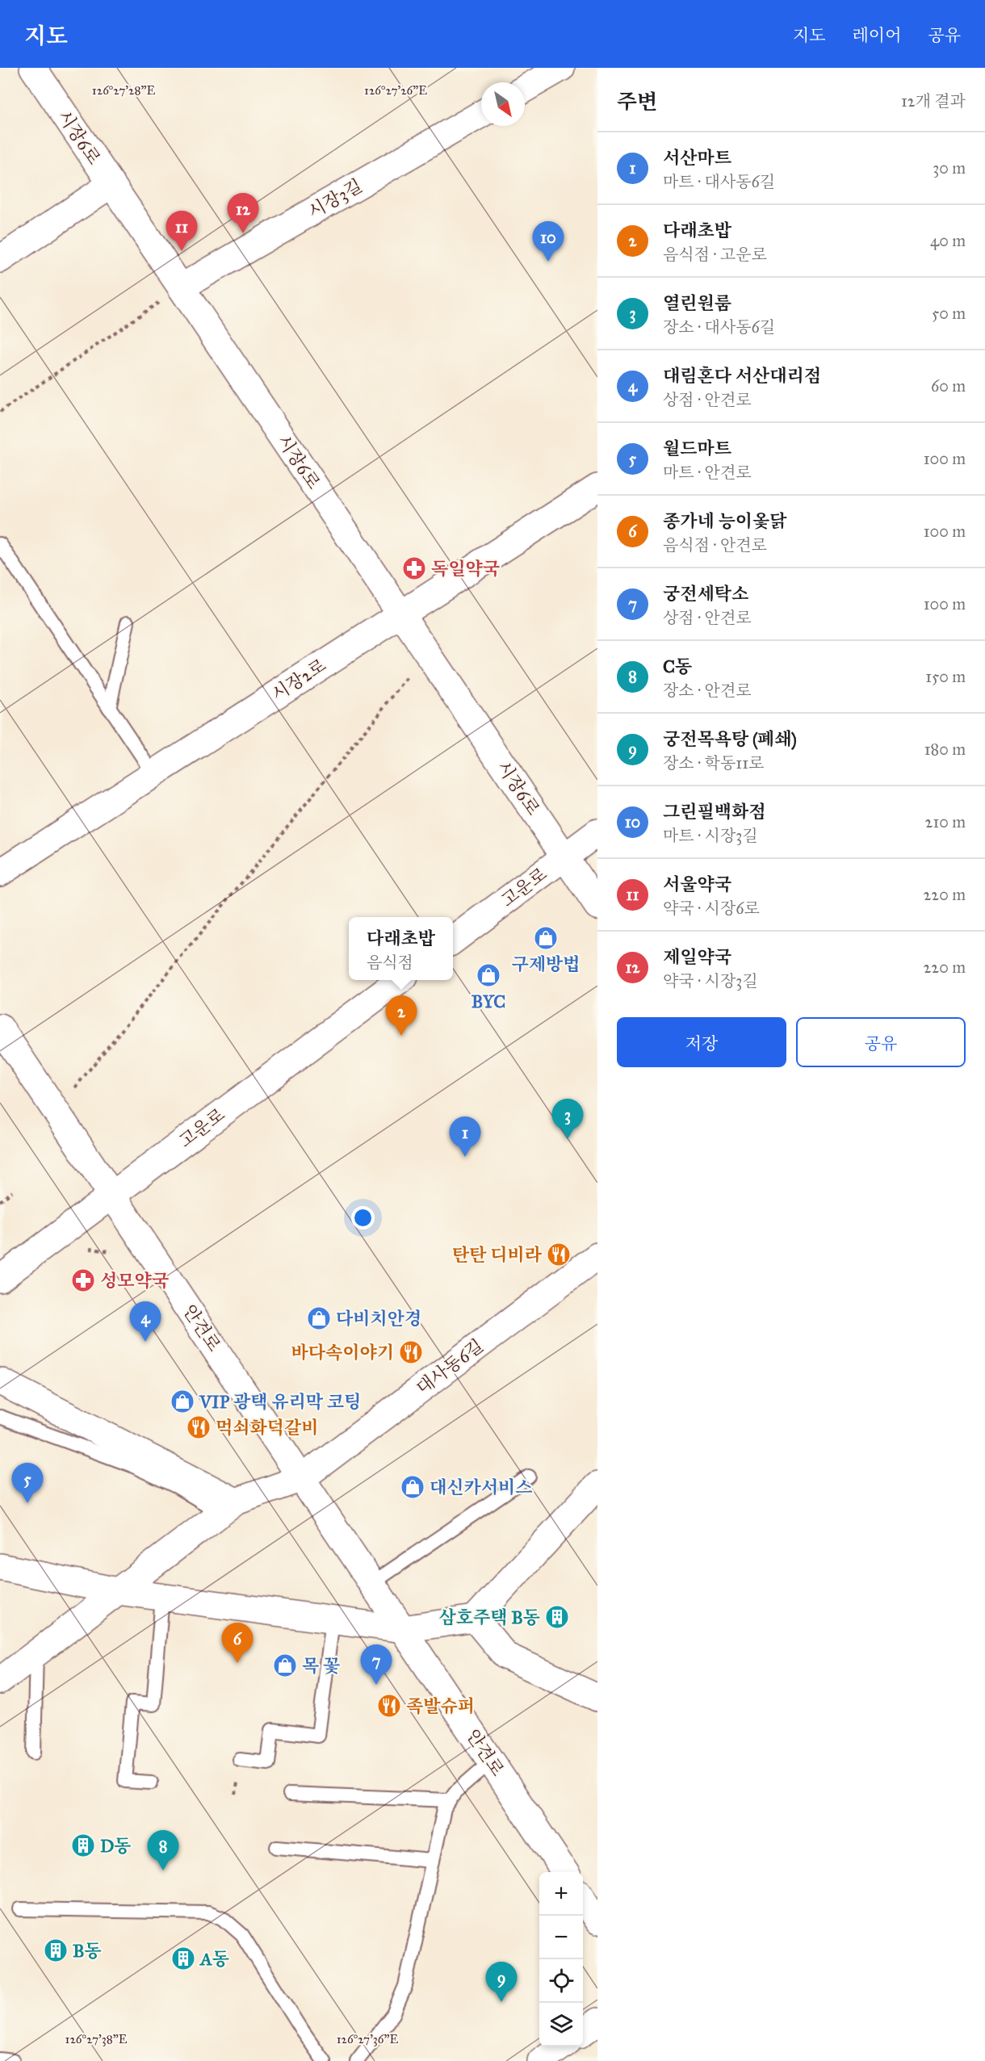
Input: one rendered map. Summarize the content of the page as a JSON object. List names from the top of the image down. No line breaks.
{"streets":{"street":["시장6로","시장3길","시장2로","고운로","안견로","대사동6길"]},"crossings":[["시장6로","시장3길"],["시장6로","시장2로"],["시장6로","고운로"],["고운로","안견로"],["안견로","대사동6길"]],"places":{"pharmacy":["독일약국","성모약국"],"shop":["구제방법","BYC","다비치안경","VIP 광택 유리막 코팅","대신카서비스","목 꽃"],"restaurant":["탄탄 디비라","바다속이야기","먹쇠화덕갈비","족발슈퍼"],"building":["삼호주택 B동","D동","B동","A동"]},"north":"bottom right","page":{"header":"지도","nav":["지도","레이어","공유"],"heading":["주변","12개 결과"],"list":[{"mark":"1","name":"서산마트","note":"마트 · 대사동6길","value":"30 m"},{"mark":"2","name":"다래초밥","note":"음식점 · 고운로","value":"40 m"},{"mark":"3","name":"열린원룸","note":"장소 · 대사동6길","value":"50 m"},{"mark":"4","name":"대림혼다 서산대리점","note":"상점 · 안견로","value":"60 m"},{"mark":"5","name":"월드마트","note":"마트 · 안견로","value":"100 m"},{"mark":"6","name":"종가네 능이옻닭","note":"음식점 · 안견로","value":"100 m"},{"mark":"7","name":"궁전세탁소","note":"상점 · 안견로","value":"100 m"},{"mark":"8","name":"C동","note":"장소 · 안견로","value":"150 m"},{"mark":"9","name":"궁전목욕탕 (폐쇄)","note":"장소 · 학동11로","value":"180 m"},{"mark":"10","name":"그린필백화점","note":"마트 · 시장3길","value":"210 m"},{"mark":"11","name":"서울약국","note":"약국 · 시장6로","value":"220 m"},{"mark":"12","name":"제일약국","note":"약국 · 시장3길","value":"220 m"}],"pins":["12","11","10","2","3","1","4","5","6","7","8","9"],"popup":["다래초밥","음식점"],"buttons":["저장","공유"],"map_buttons":["+","−"]},"coordinates":["126°27'26\"E","126°27'28\"E","126°27'38\"E","126°27'36\"E"]}
